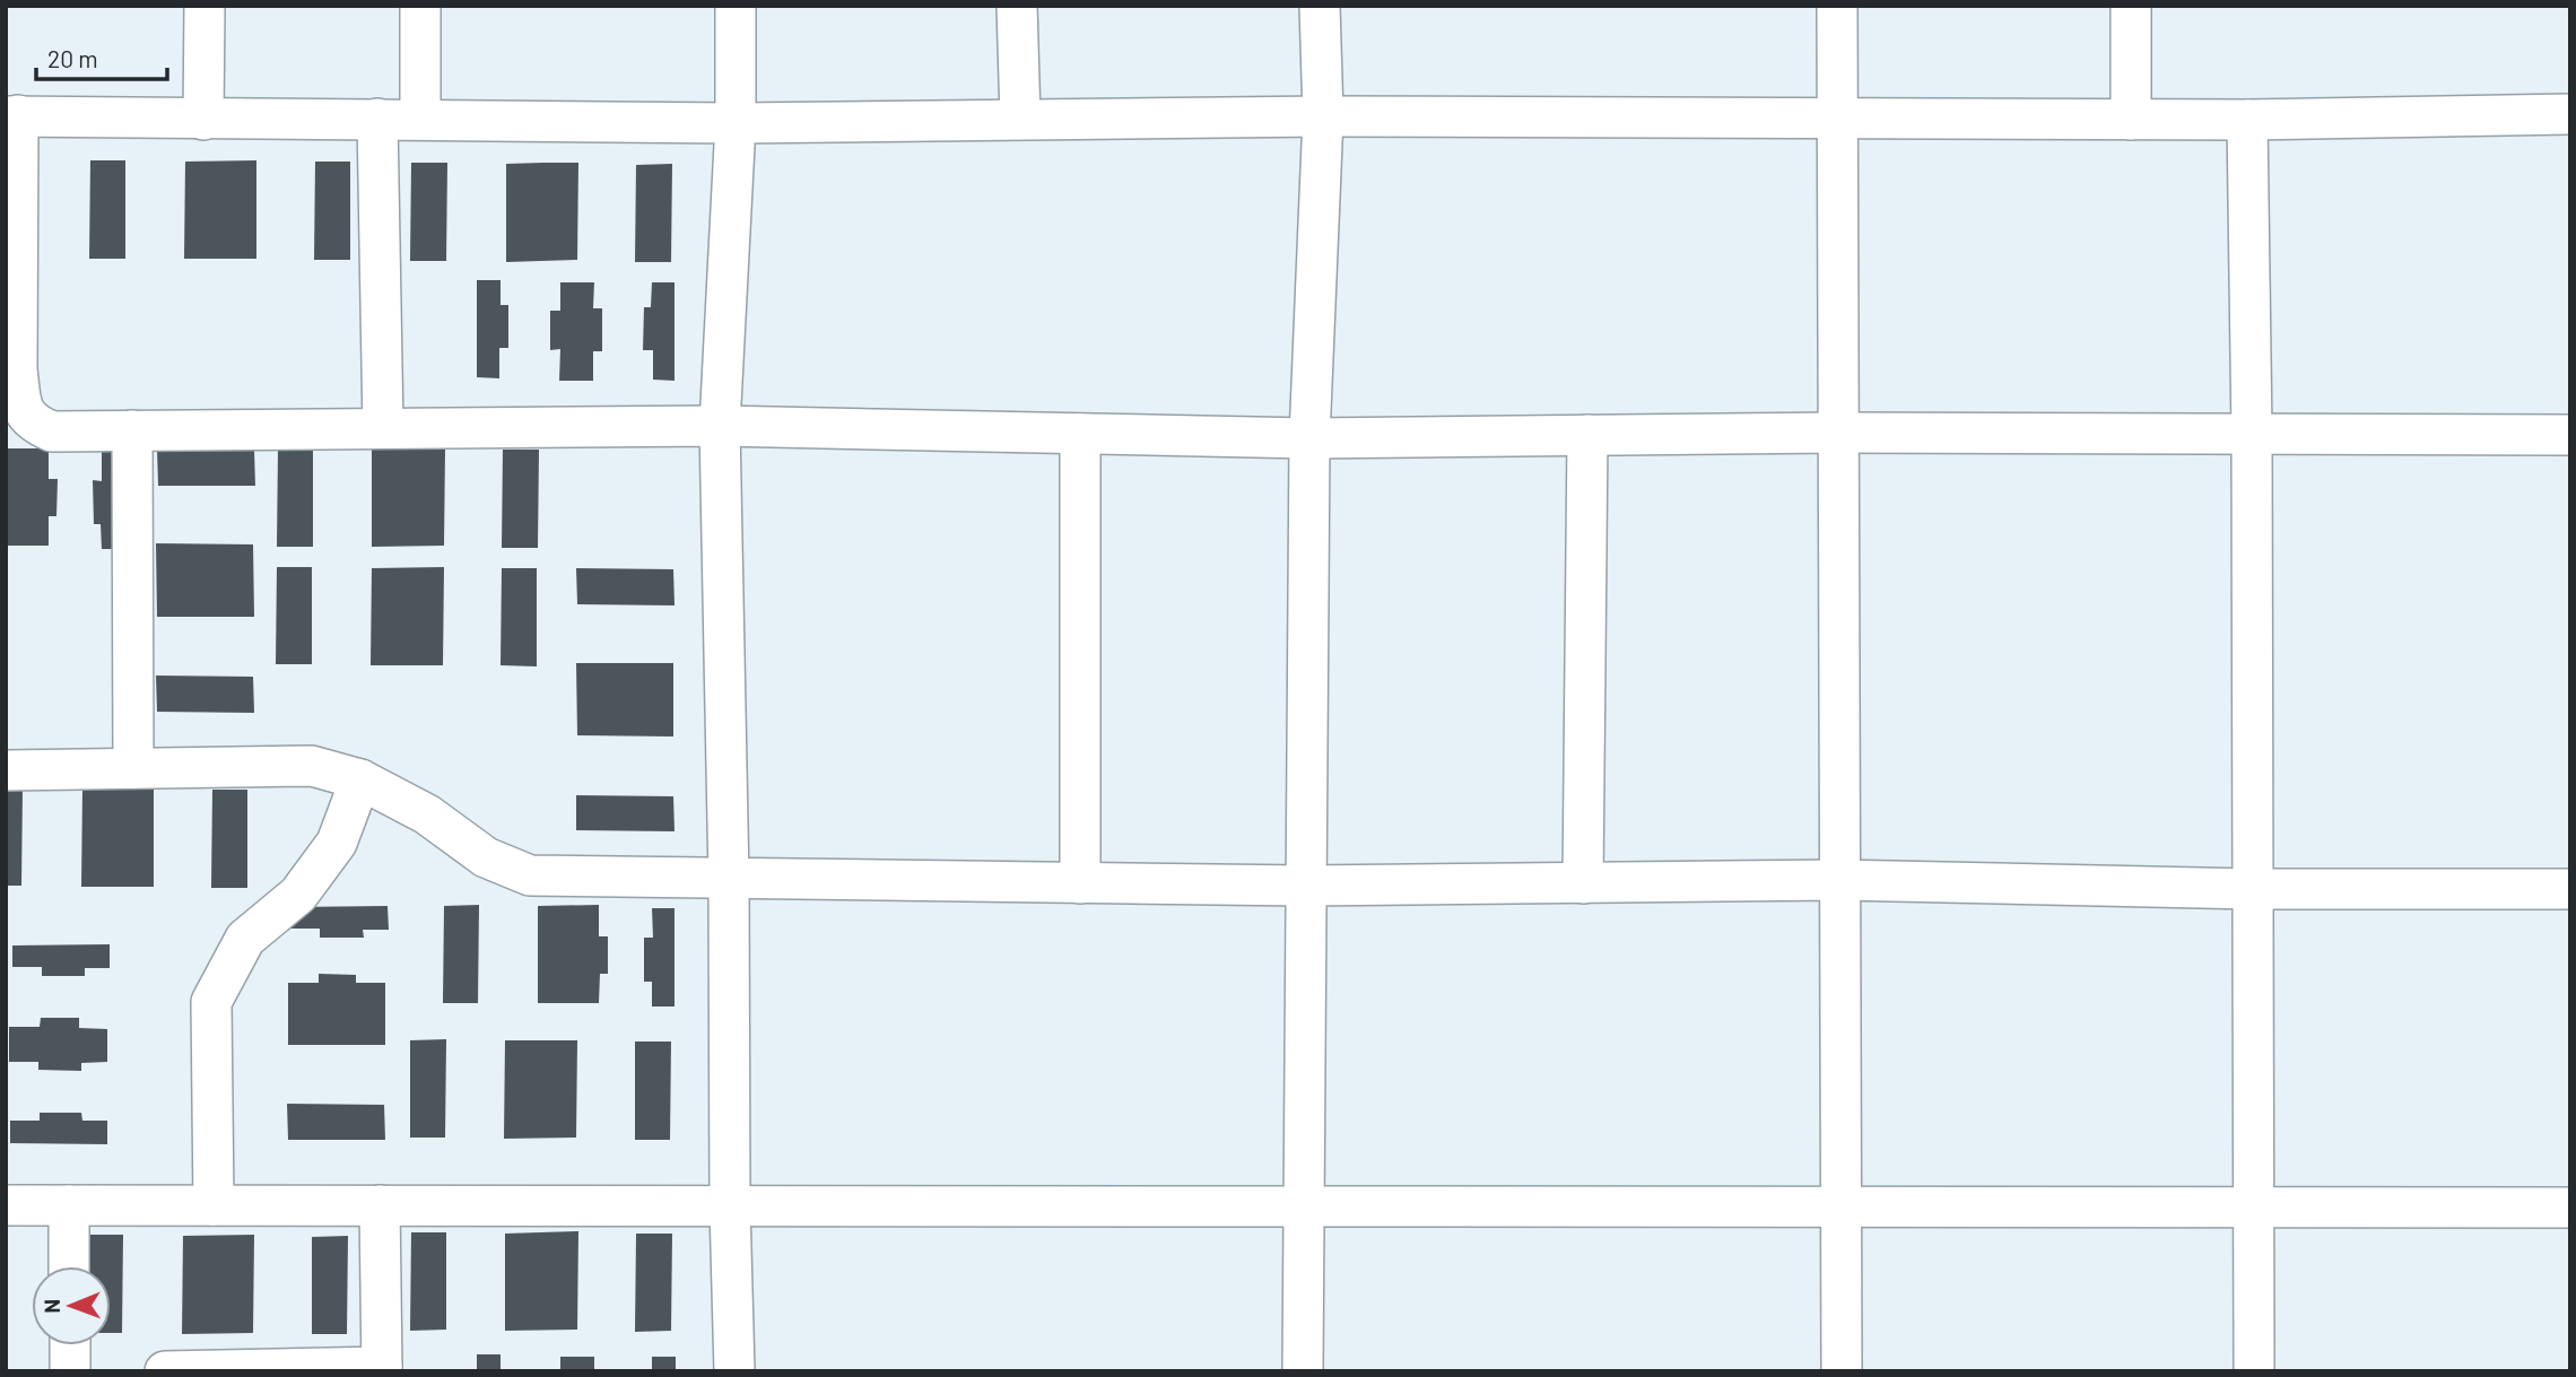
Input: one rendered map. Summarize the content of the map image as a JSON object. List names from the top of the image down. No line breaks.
{"scale_bar":"20 m","north":"left"}
